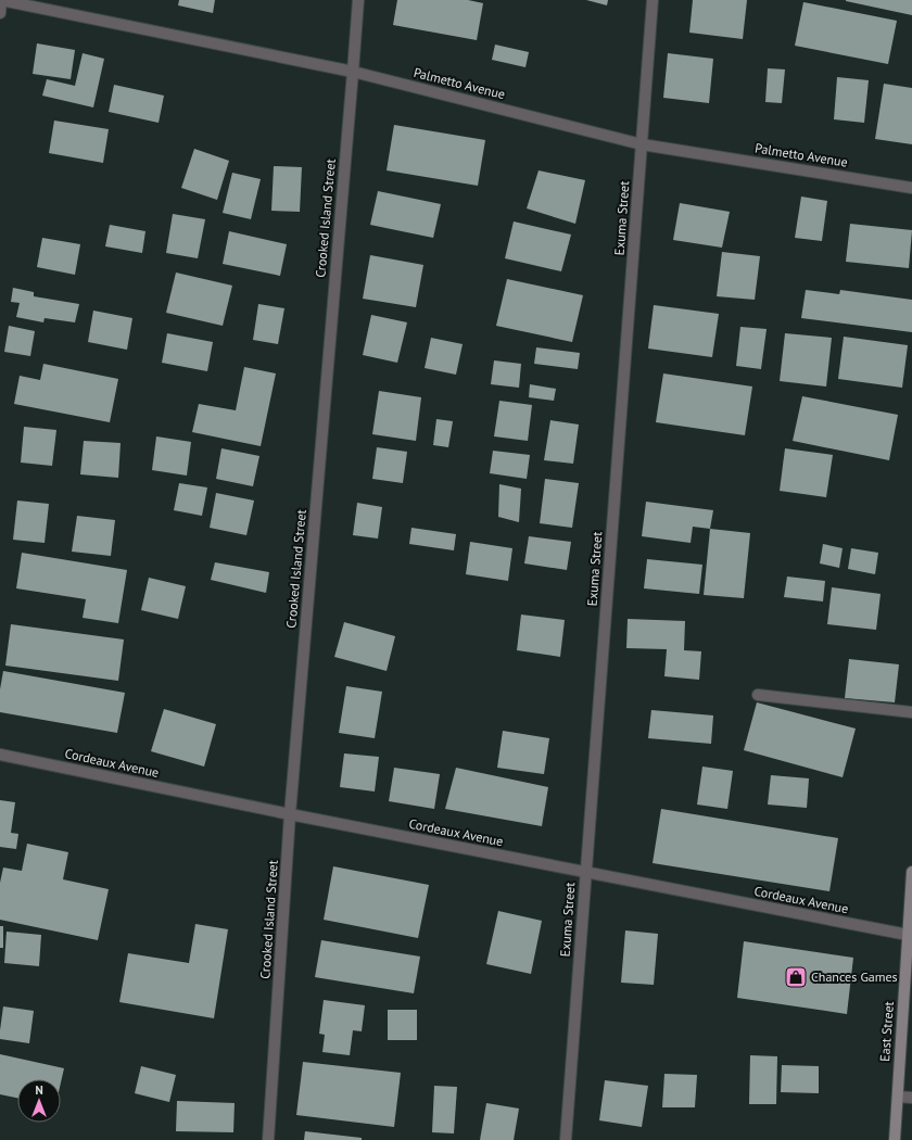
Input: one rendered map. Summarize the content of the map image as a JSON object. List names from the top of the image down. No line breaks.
{"streets":{"main road":["East Street"],"street":["Palmetto Avenue","Crooked Island Street","Exuma Street","Cordeaux Avenue"]},"crossings":[["Palmetto Avenue","Crooked Island Street"],["Palmetto Avenue","Exuma Street"],["Crooked Island Street","Cordeaux Avenue"],["Exuma Street","Cordeaux Avenue"],["Cordeaux Avenue","East Street"]],"places":{"shop":["Chances Games"]},"north":"top"}
